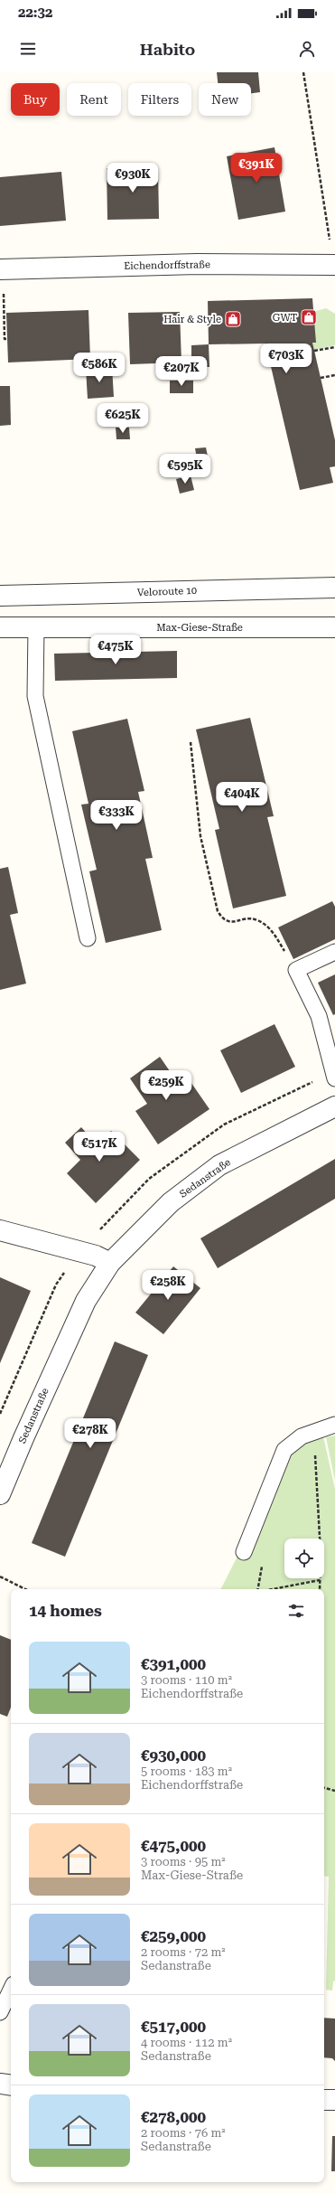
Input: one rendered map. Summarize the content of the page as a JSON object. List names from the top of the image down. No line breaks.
{"streets":{"street":["Eichendorffstraße","Veloroute 10","Max-Giese-Straße","Sedanstraße"]},"places":{"shop":["GWT","Hair & Style"]},"page":{"status":"22:32","header":"Habito","chip":["Buy","Rent","Filters","New"],"price":["€391K","€930K","€703K","€586K","€207K","€625K","€595K","€475K","€404K","€333K","€259K","€517K","€258K","€278K"],"heading":"14 homes","list":[{"name":"€391,000","note":"3 rooms · 110 m² · Eichendorffstraße"},{"name":"€930,000","note":"5 rooms · 183 m² · Eichendorffstraße"},{"name":"€475,000","note":"3 rooms · 95 m² · Max-Giese-Straße"},{"name":"€259,000","note":"2 rooms · 72 m² · Sedanstraße"},{"name":"€517,000","note":"4 rooms · 112 m² · Sedanstraße"},{"name":"€278,000","note":"2 rooms · 76 m² · Sedanstraße"}]}}
